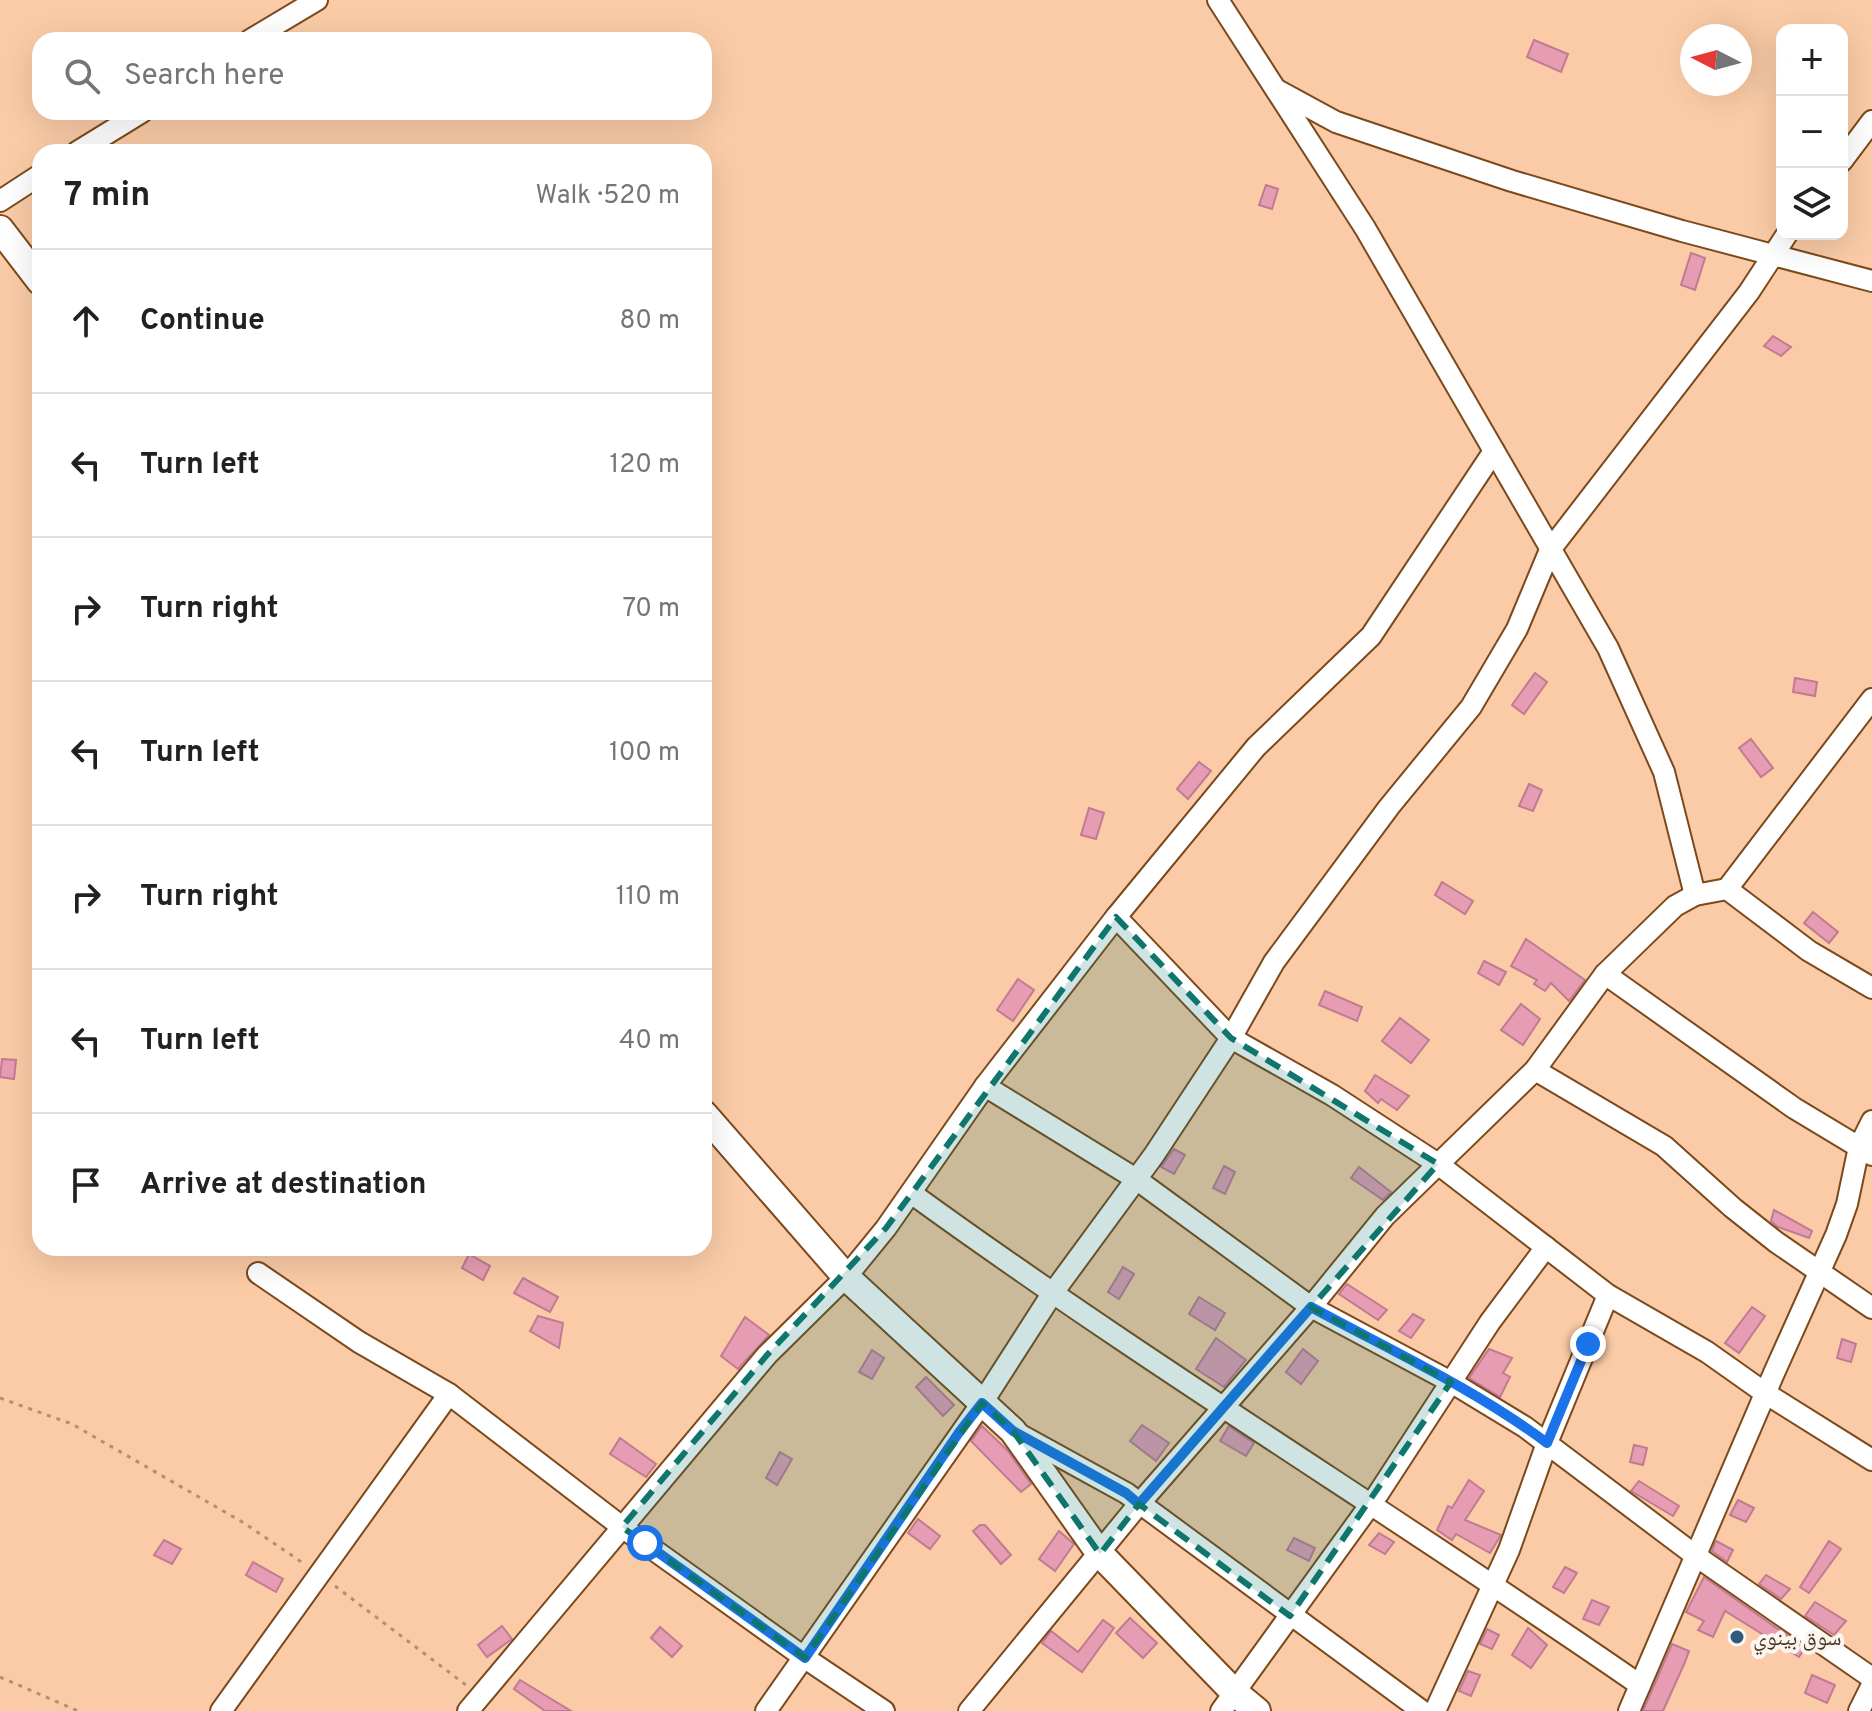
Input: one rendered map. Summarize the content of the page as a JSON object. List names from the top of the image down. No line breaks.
{"places":["سوق بينوي"],"north":"left","page":{"map_buttons":["+","−"],"search":"Search here","heading":["7 min","Walk · 520 m"],"list":[["Continue","80 m"],["Turn left","120 m"],["Turn right","70 m"],["Turn left","100 m"],["Turn right","110 m"],["Turn left","40 m"],"Arrive at destination"]}}
